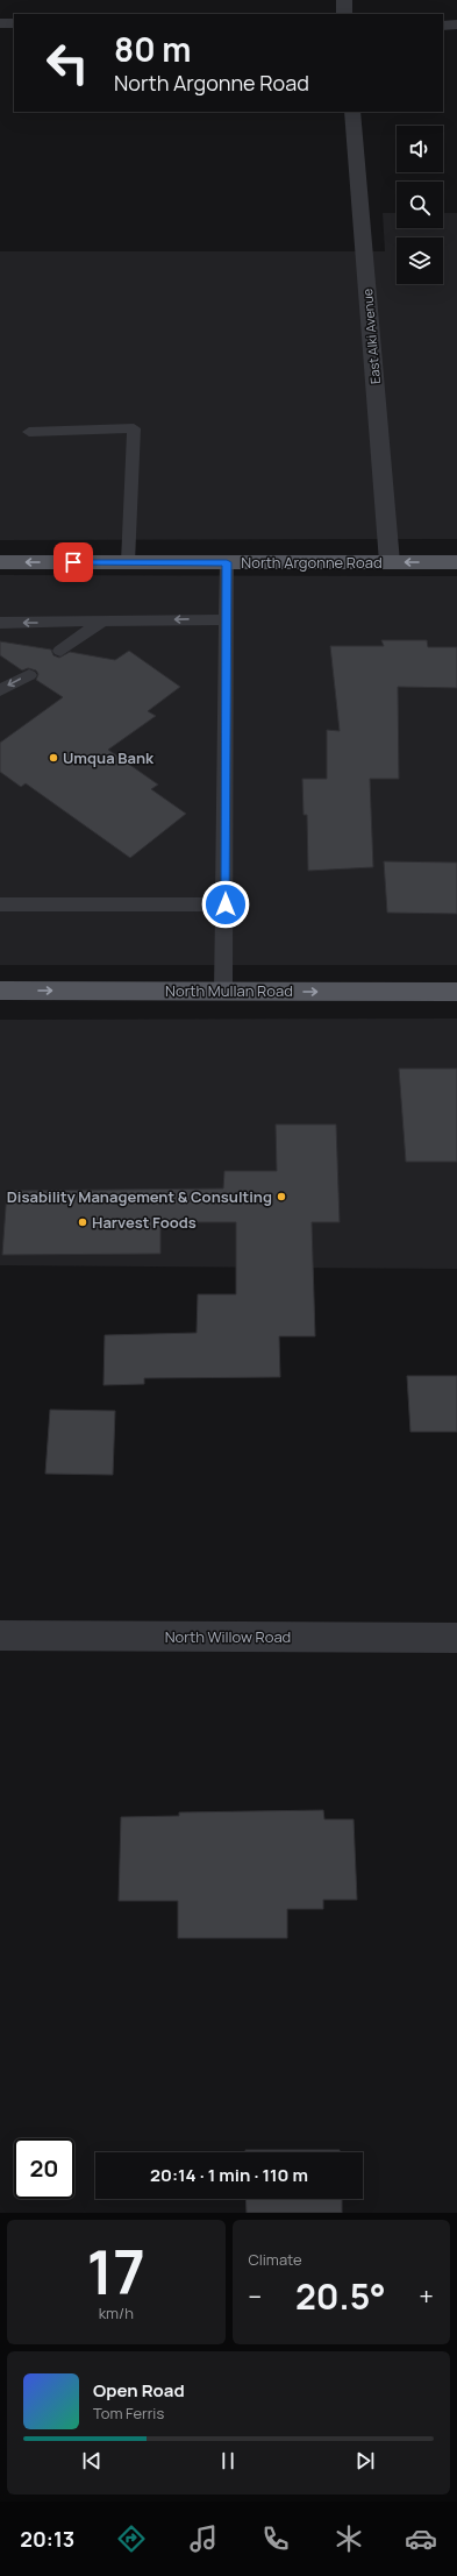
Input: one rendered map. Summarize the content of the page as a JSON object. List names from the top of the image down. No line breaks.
{"streets":{"main road":["North Argonne Road","North Mullan Road"],"street":["East Alki Avenue","North Willow Road"]},"crossings":[["East Alki Avenue","North Argonne Road"]],"one_way":["North Argonne Road","North Mullan Road"],"places":["Umqua Bank","Disability Management & Consulting","Harvest Foods"],"page":{"turn":["80 m","North Argonne Road"],"limit":"20","trip":"20:14 · 1 min · 110 m","tile":[["17","km/h"],"Climate"],"heat":["−","20.5°","+"],"song":["Open Road","Tom Ferris"],"tabs":"20:13"}}
